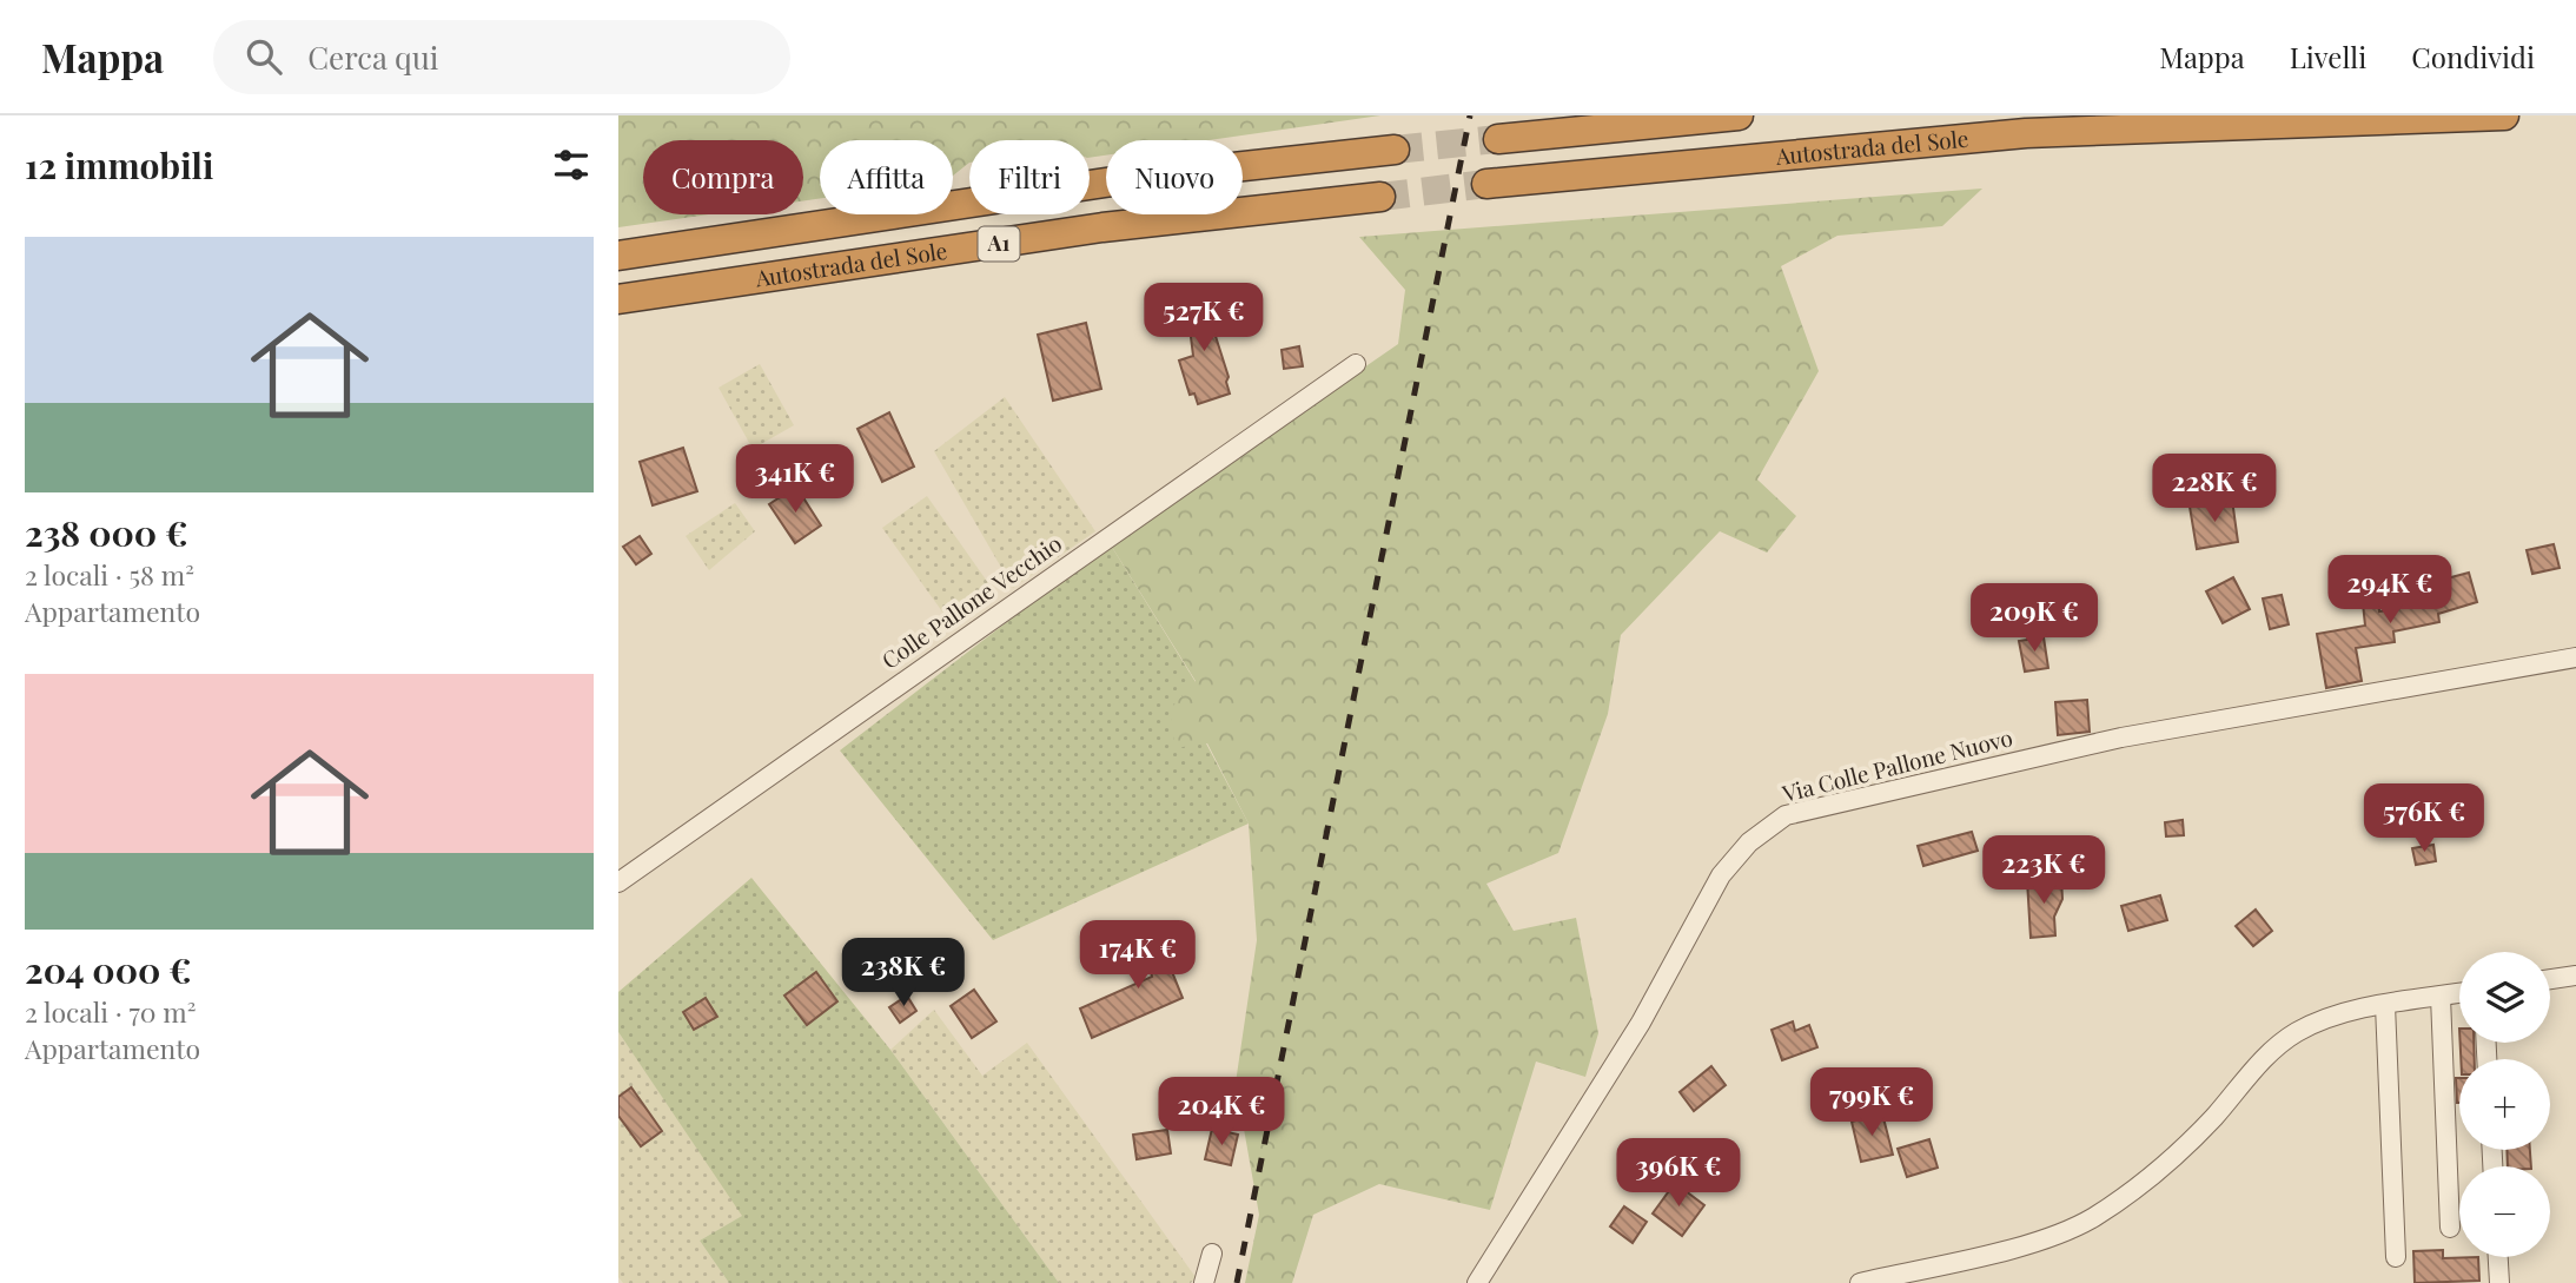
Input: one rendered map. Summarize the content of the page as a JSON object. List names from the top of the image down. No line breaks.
{"streets":{"highway":["Autostrada del Sole","A1"],"street":["Colle Pallone Vecchio","Via Colle Pallone Nuovo"]},"page":{"header":"Mappa","search":"Cerca qui","nav":["Mappa","Livelli","Condividi"],"heading":"12 immobili","chip":["Compra","Affitta","Filtri","Nuovo"],"list":[{"name":"238 000 €","note":"2 locali · 58 m² · Appartamento"},{"name":"204 000 €","note":"2 locali · 70 m² · Appartamento"}],"price":["527K €","341K €","228K €","294K €","209K €","576K €","223K €","174K €","238K €","799K €","204K €","396K €"],"map_buttons":["+","−"]}}
